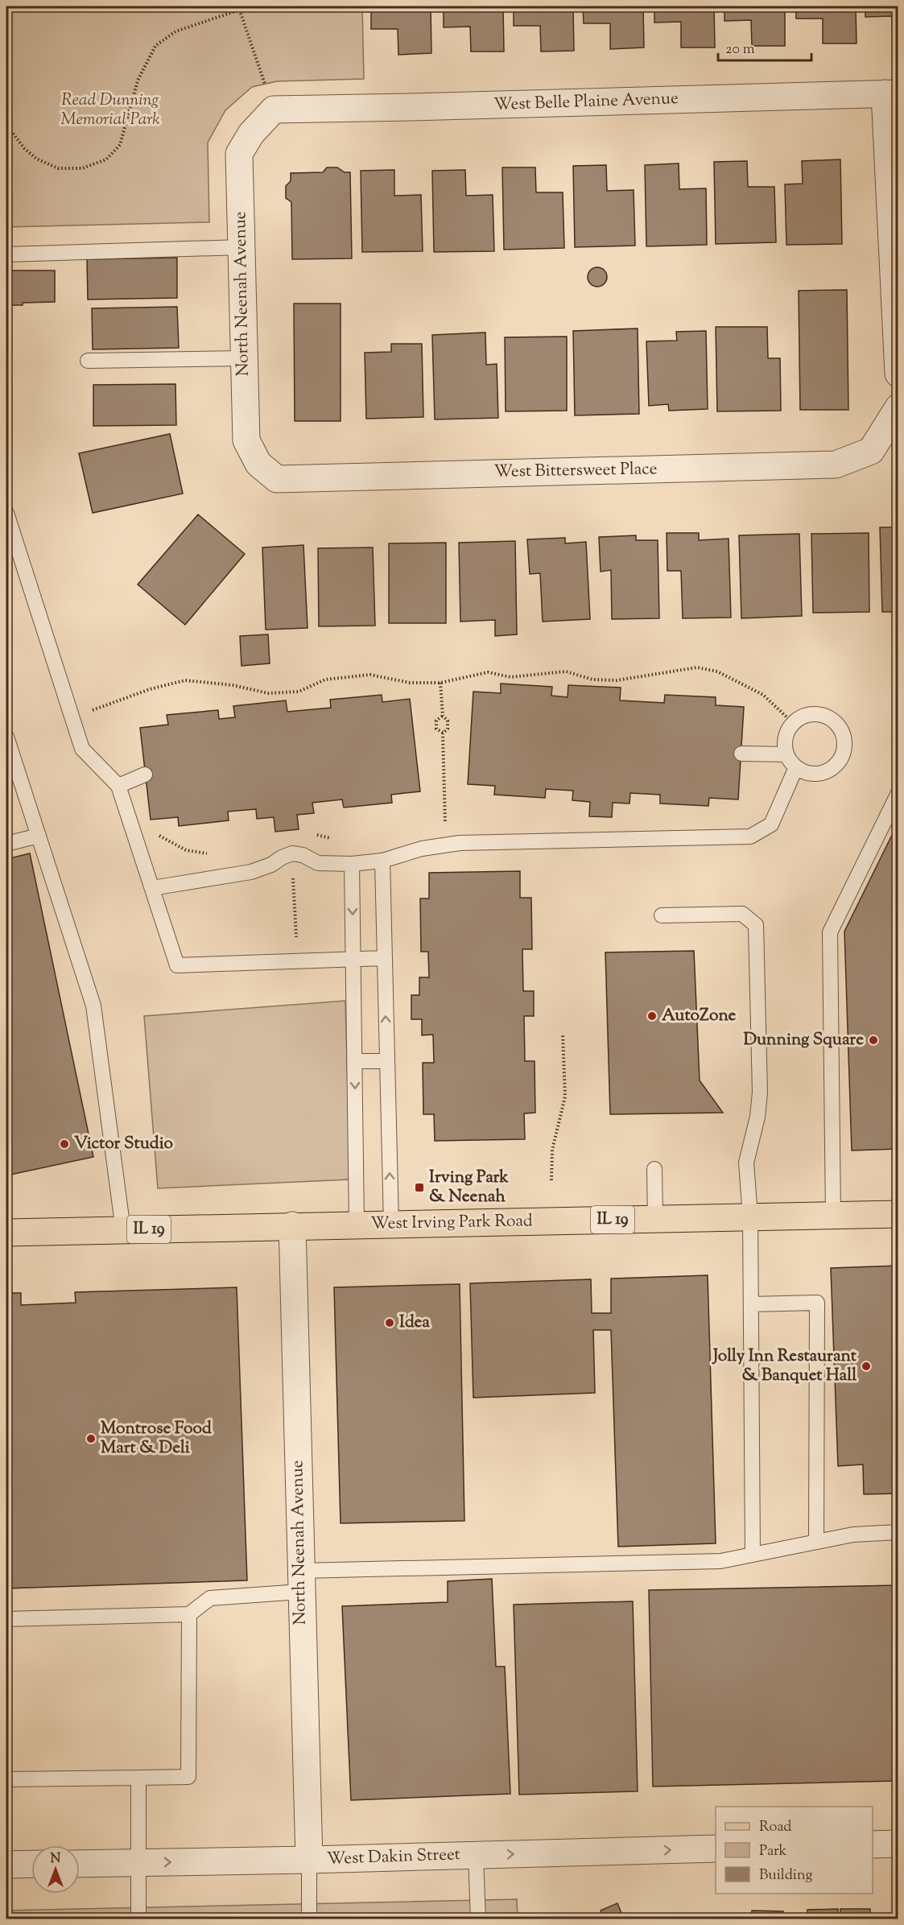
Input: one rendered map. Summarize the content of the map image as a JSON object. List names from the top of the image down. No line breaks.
{"streets":{"main road":["IL 19","West Irving Park Road"],"street":["West Belle Plaine Avenue","North Neenah Avenue","West Bittersweet Place","West Dakin Street"]},"crossings":[["West Belle Plaine Avenue","North Neenah Avenue"],["North Neenah Avenue","West Bittersweet Place"],["North Neenah Avenue","West Irving Park Road"],["North Neenah Avenue","West Dakin Street"]],"one_way":["West Dakin Street"],"parks":["Read Dunning Memorial Park"],"places":{"other":["AutoZone","Dunning Square","Victor Studio","Idea","Jolly Inn Restaurant & Banquet Hall","Montrose Food Mart & Deli"],"transit":["Irving Park & Neenah"]},"legend":["Road","Park","Building"],"scale_bar":"20 m","north":"top"}
